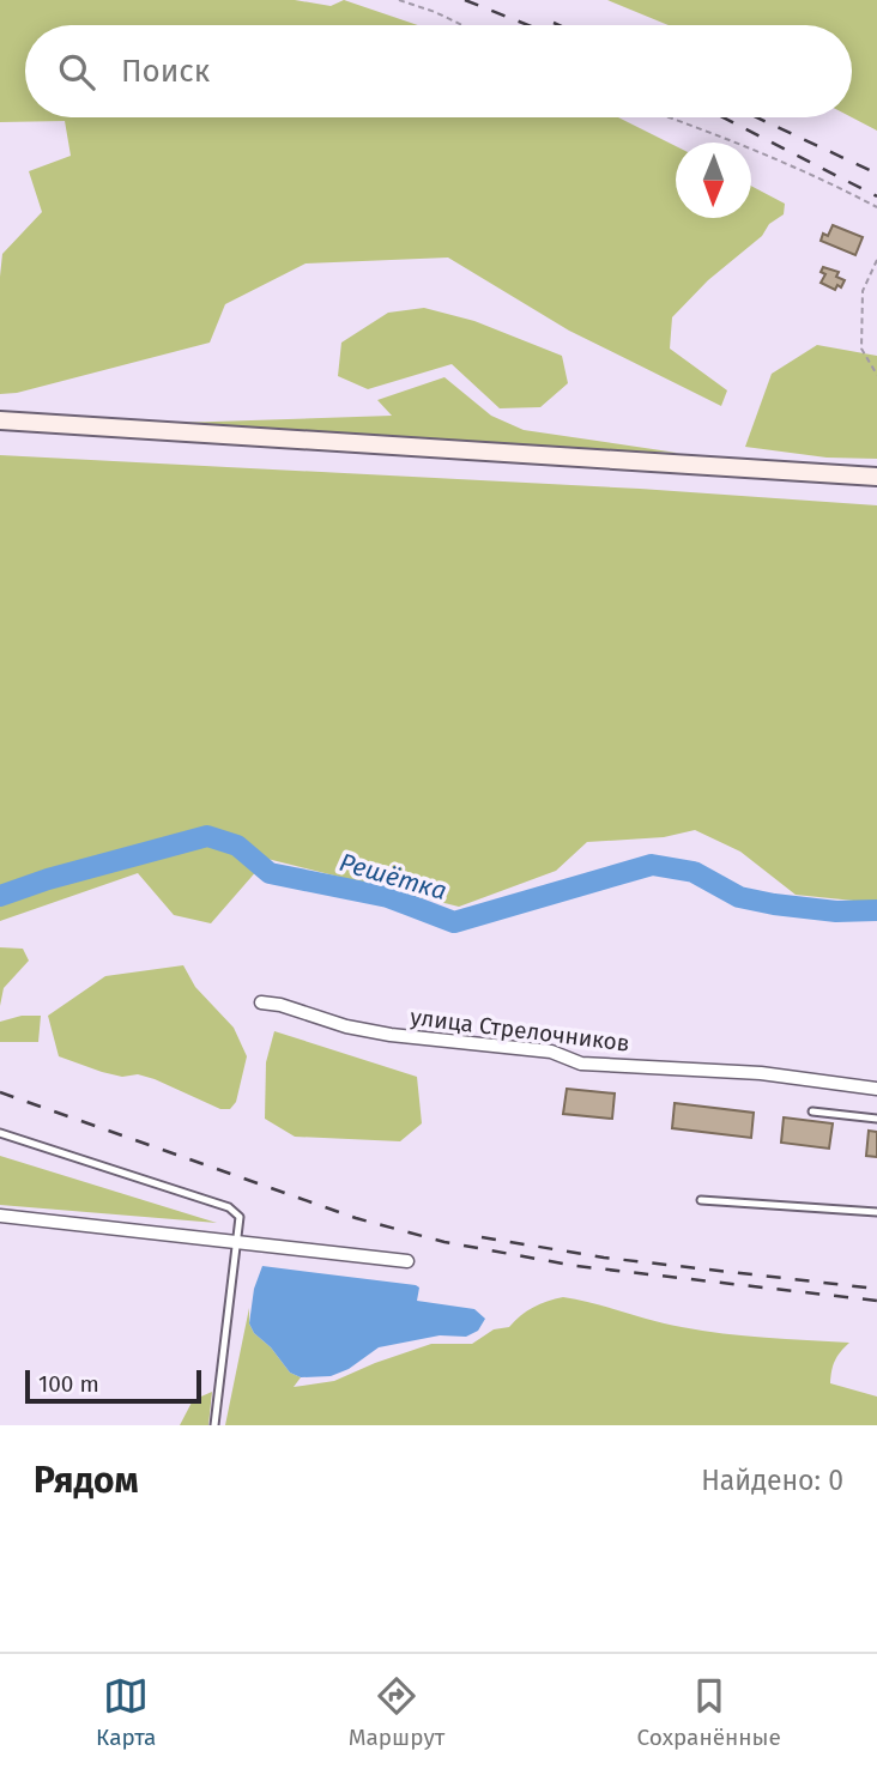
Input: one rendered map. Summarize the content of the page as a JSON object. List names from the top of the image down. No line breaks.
{"streets":{"street":["улица Стрелочников"]},"water":["Решётка"],"scale_bar":"100 m","north":"bottom","page":{"search":"Поиск","scale":"100 m","heading":["Рядом","Найдено: 0"],"nav":["Карта","Маршрут","Сохранённые"]}}
